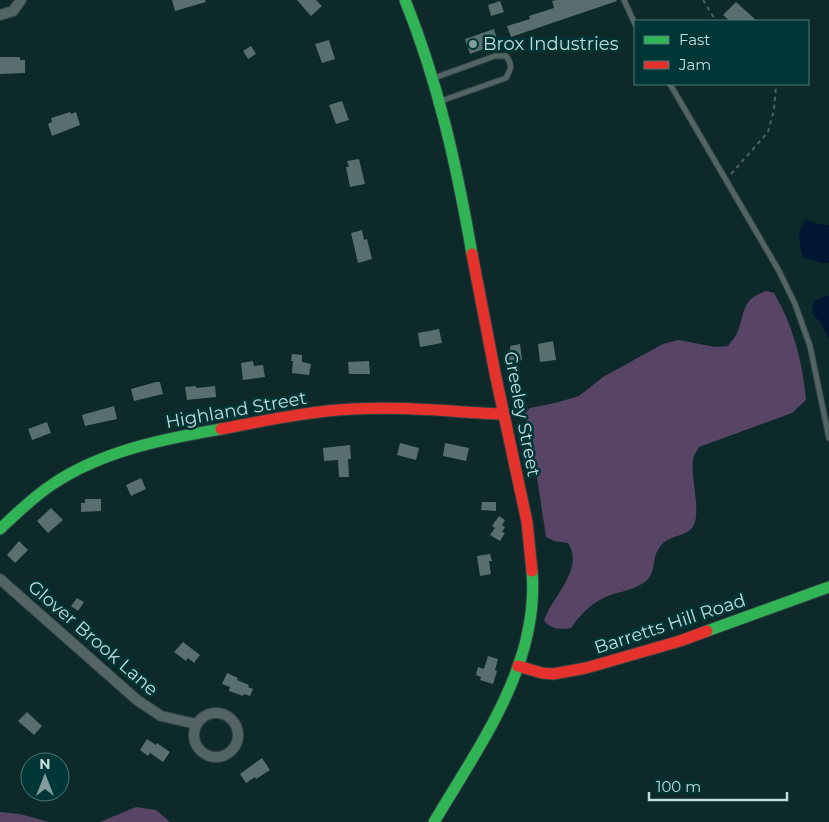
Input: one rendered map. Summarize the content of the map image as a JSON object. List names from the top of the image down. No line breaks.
{"streets":{"street":["Highland Street","Greeley Street","Barretts Hill Road","Glover Brook Lane"]},"crossings":[["Highland Street","Greeley Street"],["Greeley Street","Barretts Hill Road"]],"places":["Brox Industries"],"legend":["Fast","Jam"],"scale_bar":"100 m","north":"top"}
